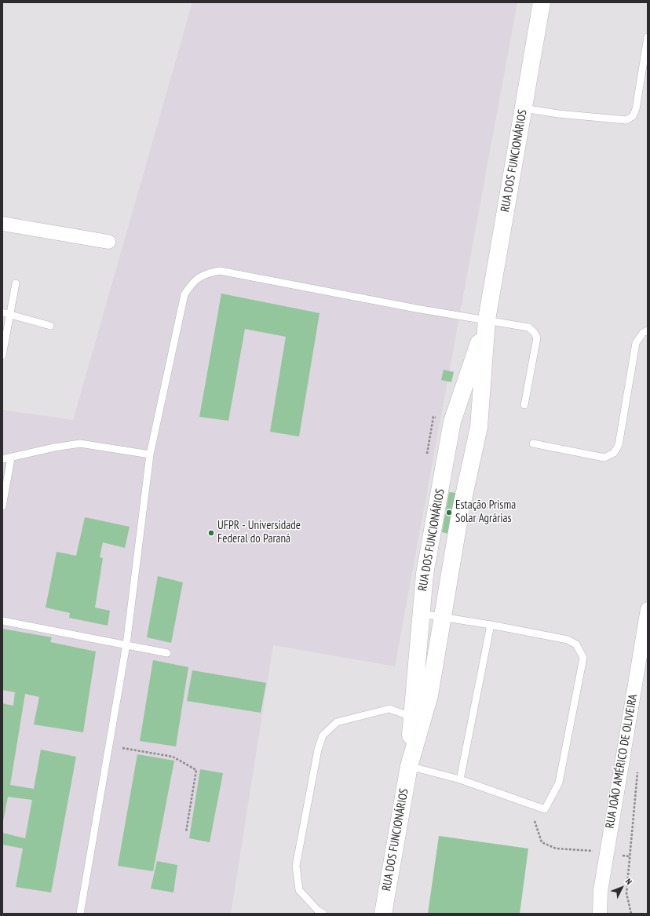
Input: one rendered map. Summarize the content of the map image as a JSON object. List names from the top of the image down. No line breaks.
{"streets":{"street":["RUA DOS FUNCIONÁRIOS","RUA JOÃO AMÉRICO DE OLIVEIRA"]},"places":["Estação Prisma Solar Agrárias","UFPR - Universidade Federal do Paraná"],"north":"top right"}
